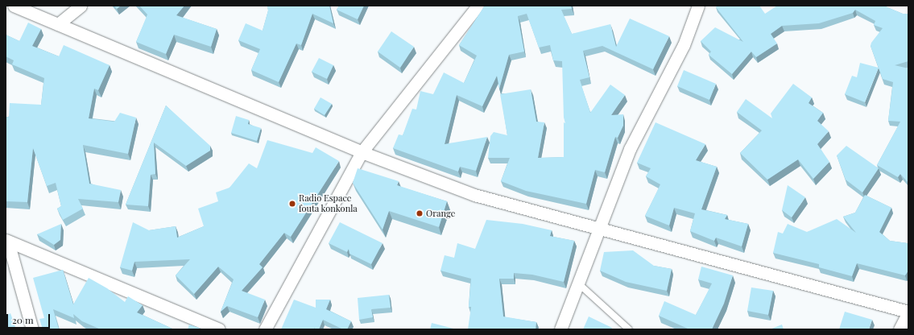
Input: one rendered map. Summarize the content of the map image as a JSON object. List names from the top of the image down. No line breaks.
{"places":["Radio Espace fouta konkonla","Orange"],"scale_bar":"20 m"}
